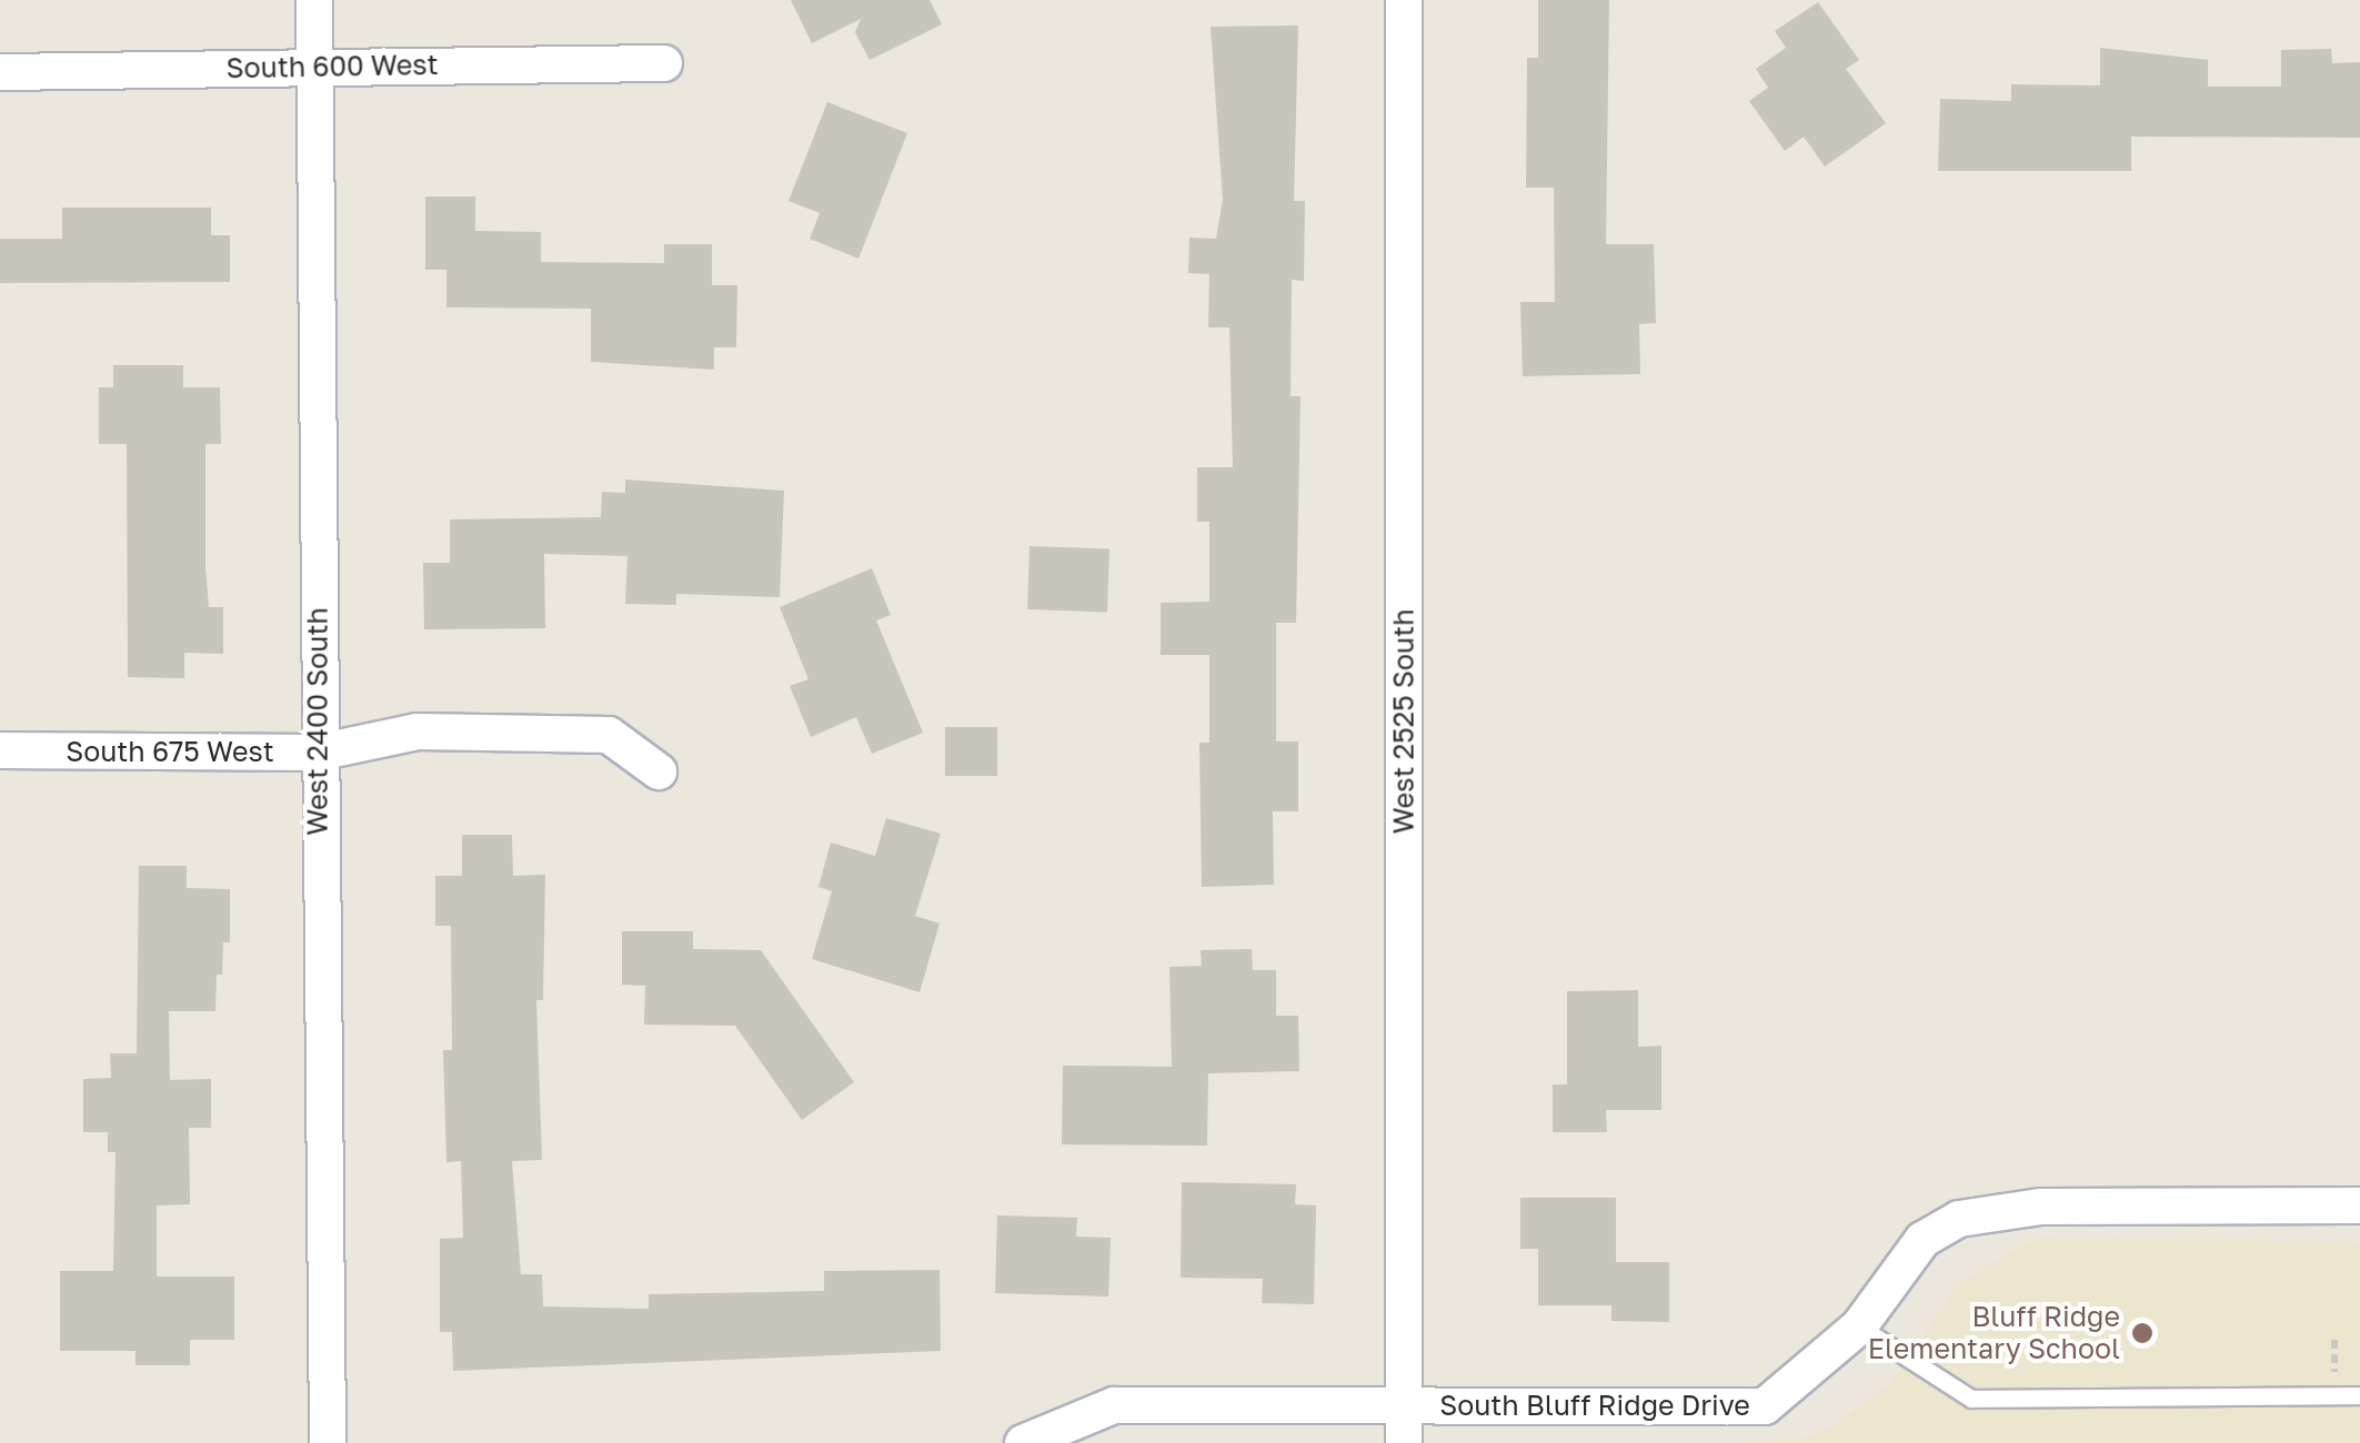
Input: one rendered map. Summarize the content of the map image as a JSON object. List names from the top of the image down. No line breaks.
{"streets":{"street":["South 600 West","West 2400 South","West 2525 South","South 675 West","South Bluff Ridge Drive"]},"crossings":[["South 600 West","West 2400 South"],["West 2400 South","South 675 West"],["West 2525 South","South Bluff Ridge Drive"]],"places":["Bluff Ridge Elementary School"]}
